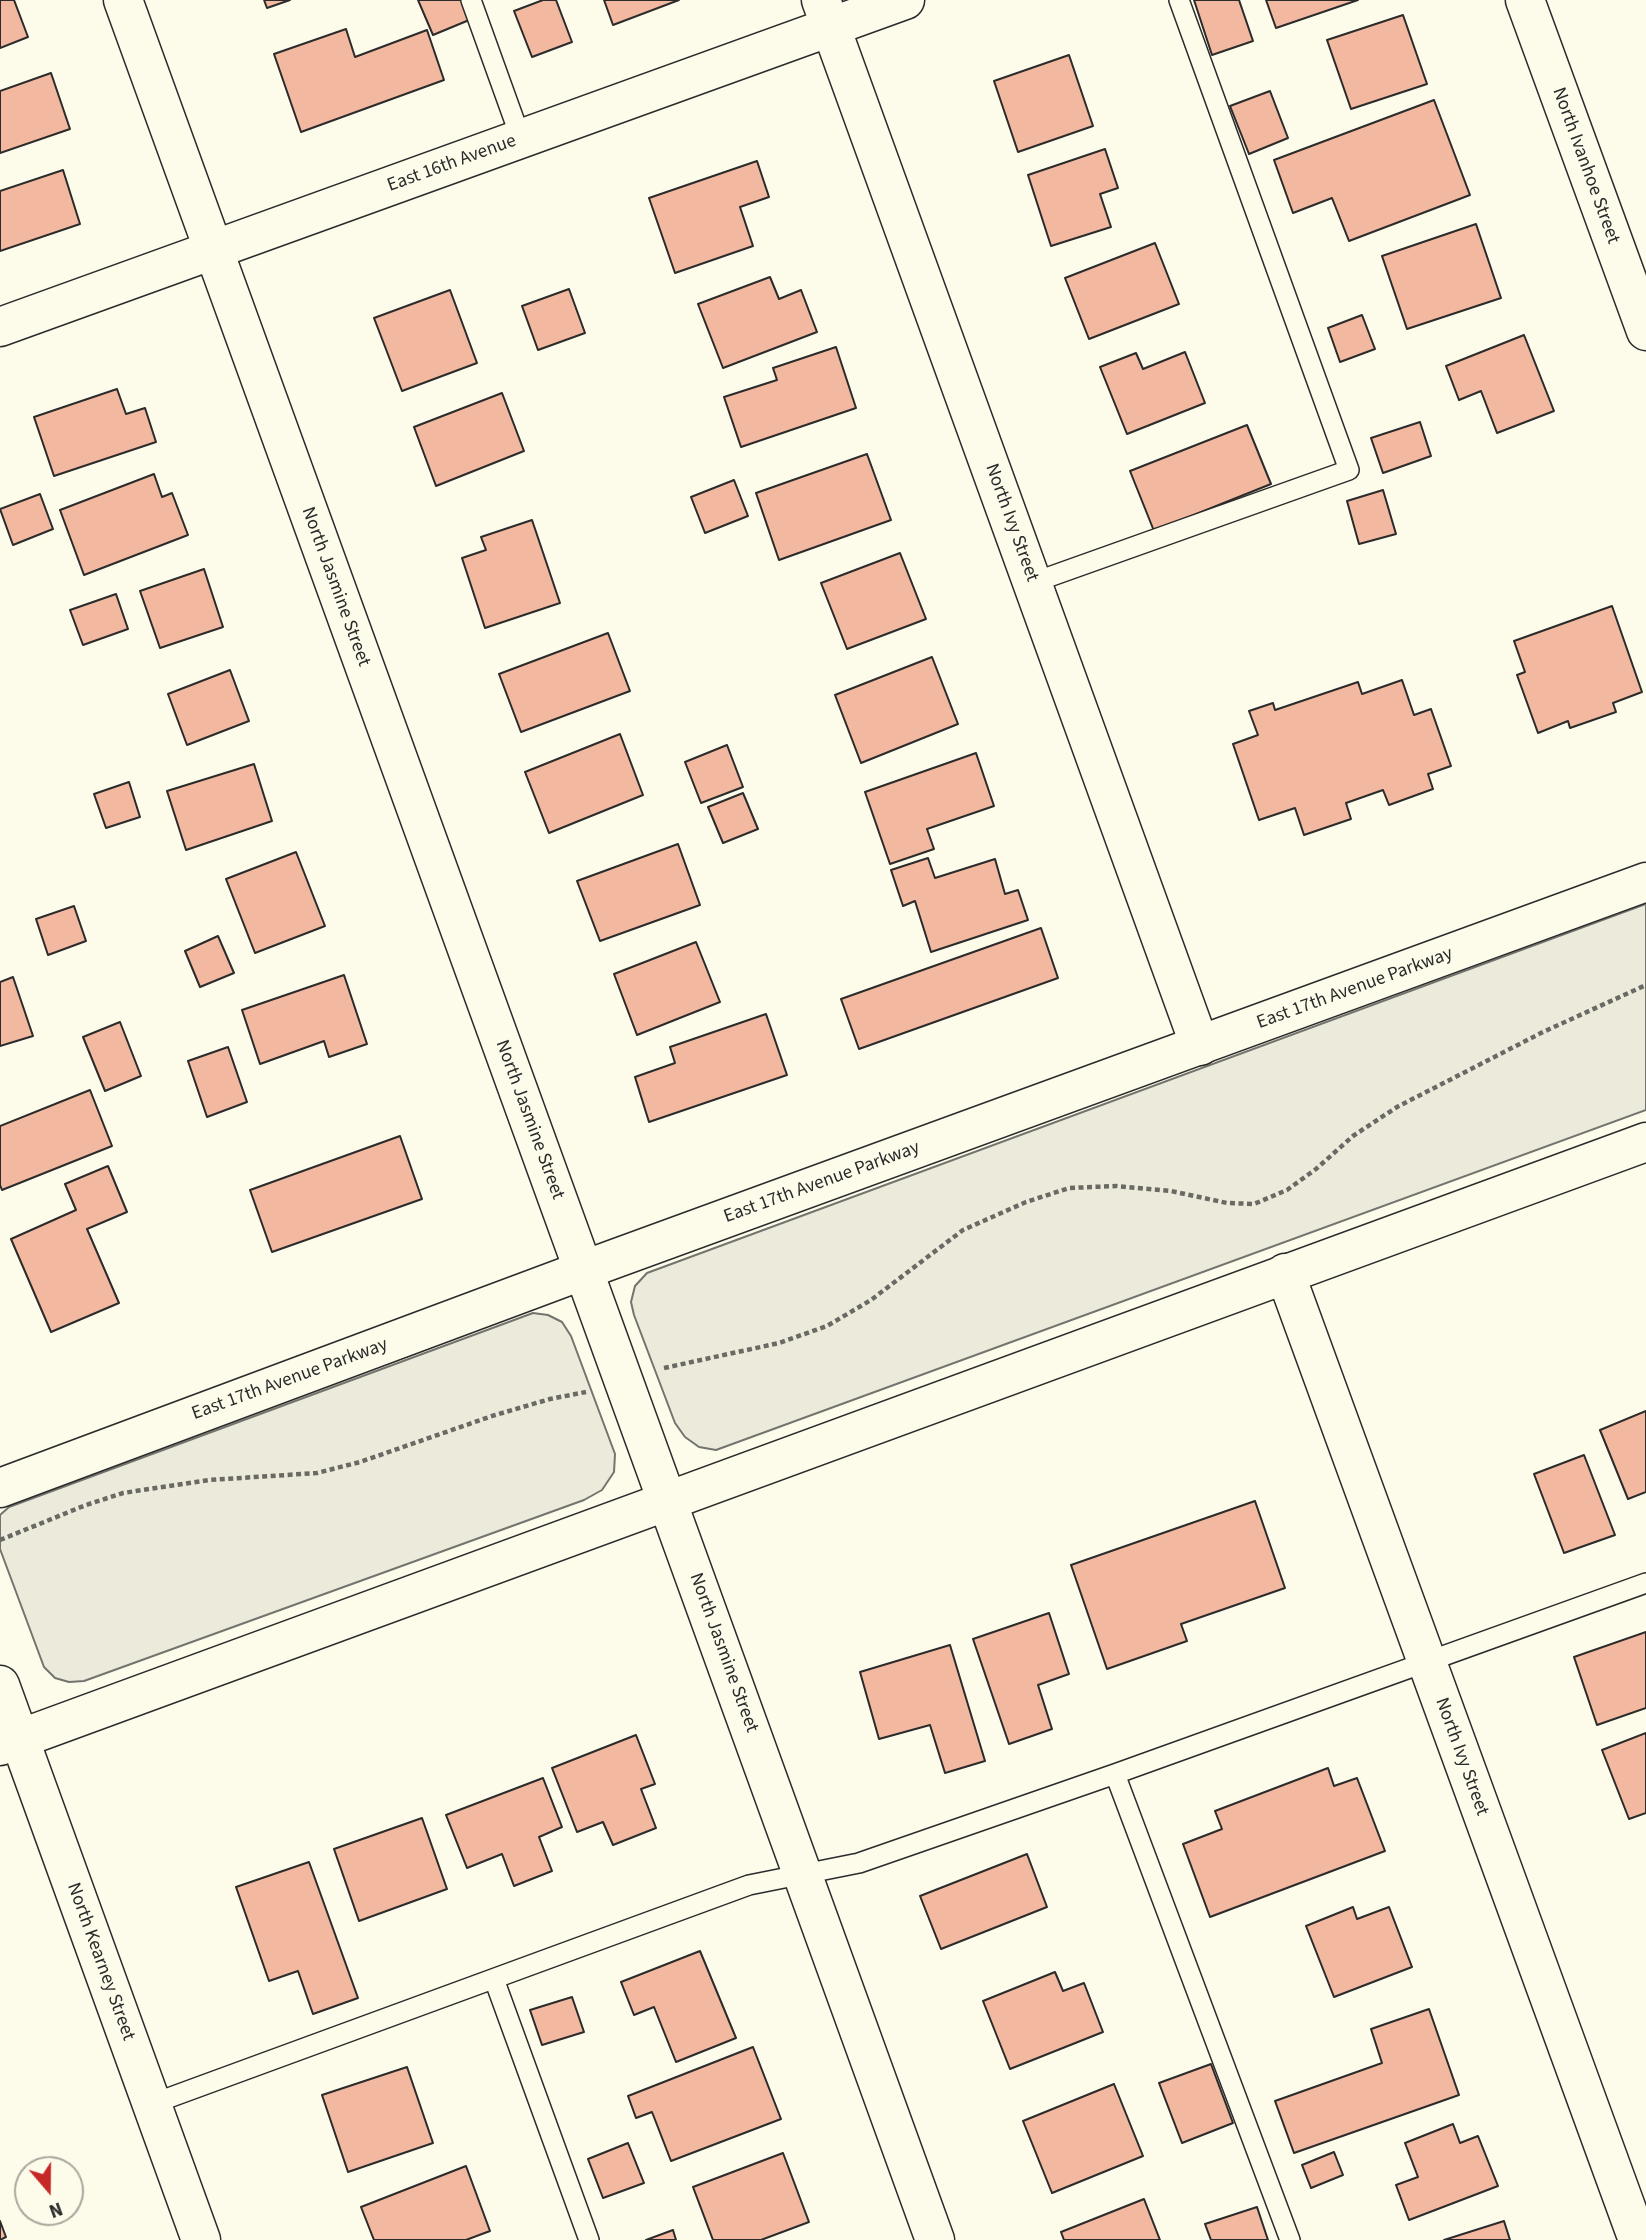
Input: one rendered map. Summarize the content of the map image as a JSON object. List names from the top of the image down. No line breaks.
{"streets":{"street":["East 16th Avenue","North Ivanhoe Street","North Ivy Street","North Jasmine Street","East 17th Avenue Parkway","North Kearney Street"]},"crossings":[["East 16th Avenue","North Ivy Street"],["East 16th Avenue","North Jasmine Street"],["North Ivy Street","East 17th Avenue Parkway"],["North Jasmine Street","East 17th Avenue Parkway"]],"north":"bottom"}
